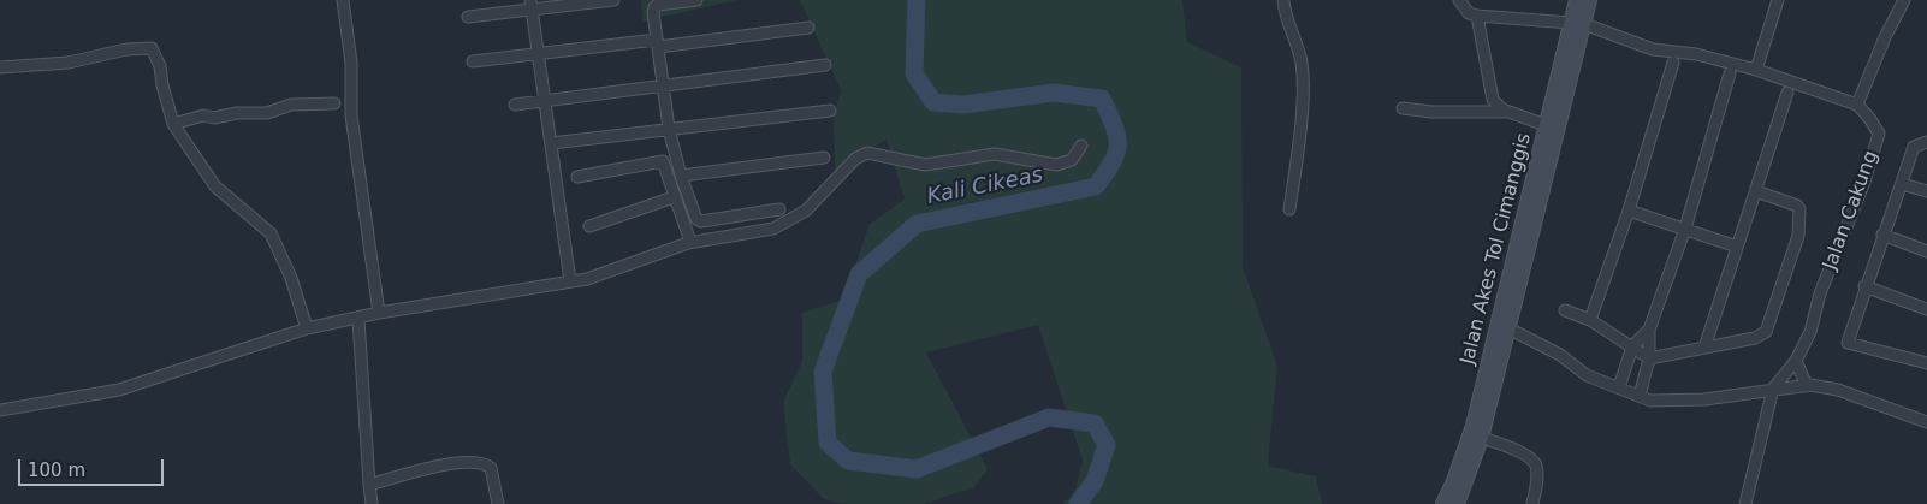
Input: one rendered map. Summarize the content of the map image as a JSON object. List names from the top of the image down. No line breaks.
{"streets":{"main road":["Jalan Akes Tol Cimanggis"],"street":["Jalan Cakung"]},"water":["Kali Cikeas"],"scale_bar":"100 m"}
